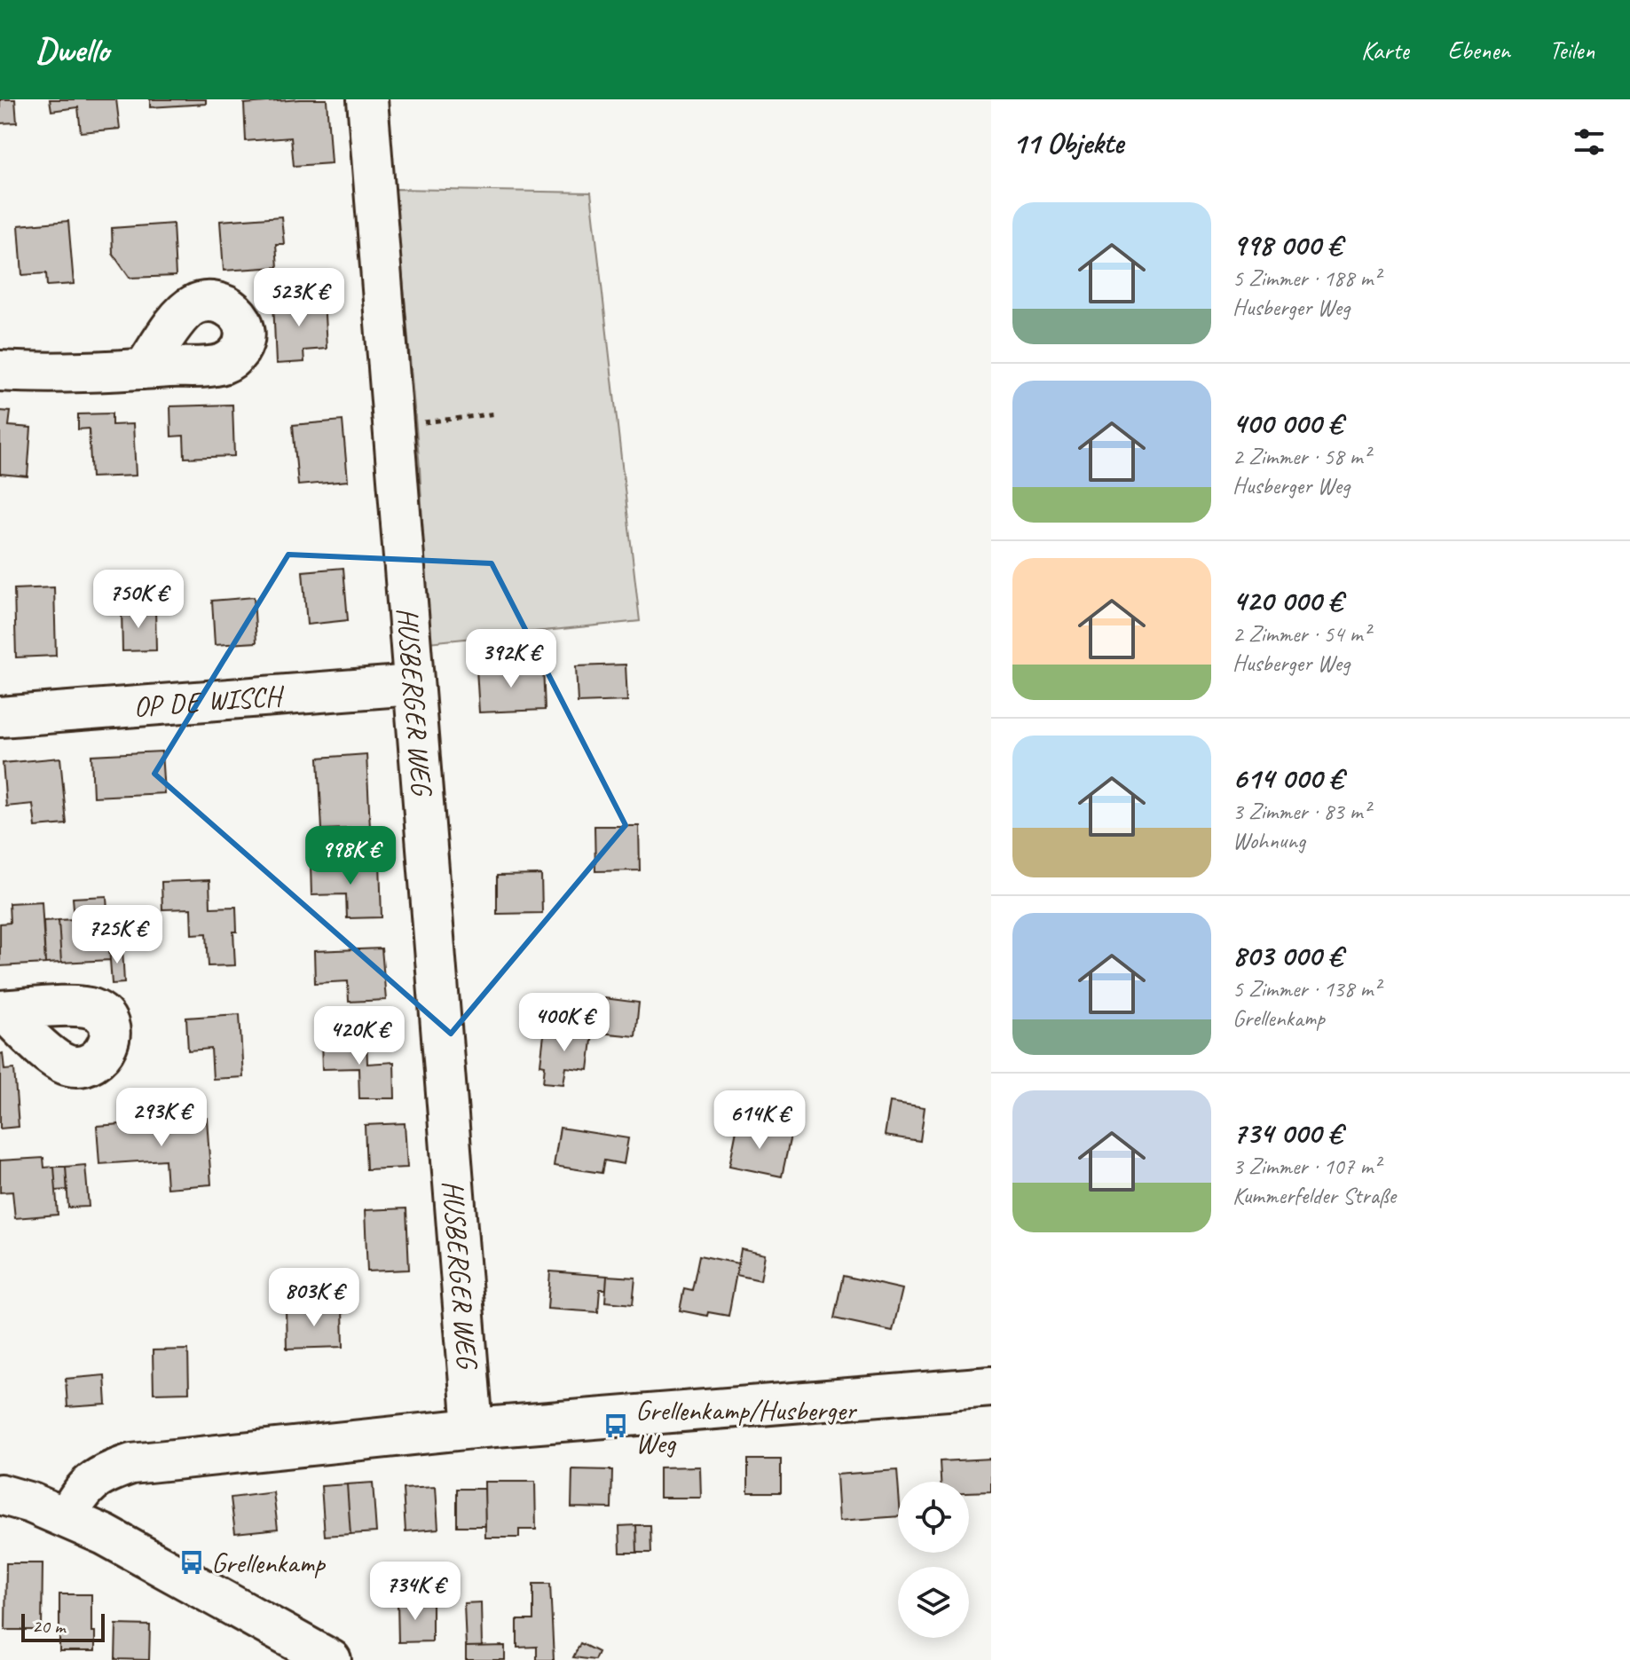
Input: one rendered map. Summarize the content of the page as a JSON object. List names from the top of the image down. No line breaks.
{"streets":{"street":["HUSBERGER WEG","OP DE WISCH"]},"crossings":[["HUSBERGER WEG","OP DE WISCH"]],"places":{"bus stop":["Grellenkamp/Husberger Weg","Grellenkamp"]},"scale_bar":"20 m","page":{"header":"Dwello","nav":["Karte","Ebenen","Teilen"],"heading":"11 Objekte","list":[{"name":"998 000 €","note":"5 Zimmer · 188 m² · Husberger Weg"},{"name":"400 000 €","note":"2 Zimmer · 58 m² · Husberger Weg"},{"name":"420 000 €","note":"2 Zimmer · 54 m² · Husberger Weg"},{"name":"614 000 €","note":"3 Zimmer · 83 m² · Wohnung"},{"name":"803 000 €","note":"5 Zimmer · 138 m² · Grellenkamp"},{"name":"734 000 €","note":"3 Zimmer · 107 m² · Kummerfelder Straße"}],"price":["523K €","750K €","392K €","998K €","725K €","400K €","420K €","293K €","614K €","803K €","734K €"],"scale":"20 m"}}
